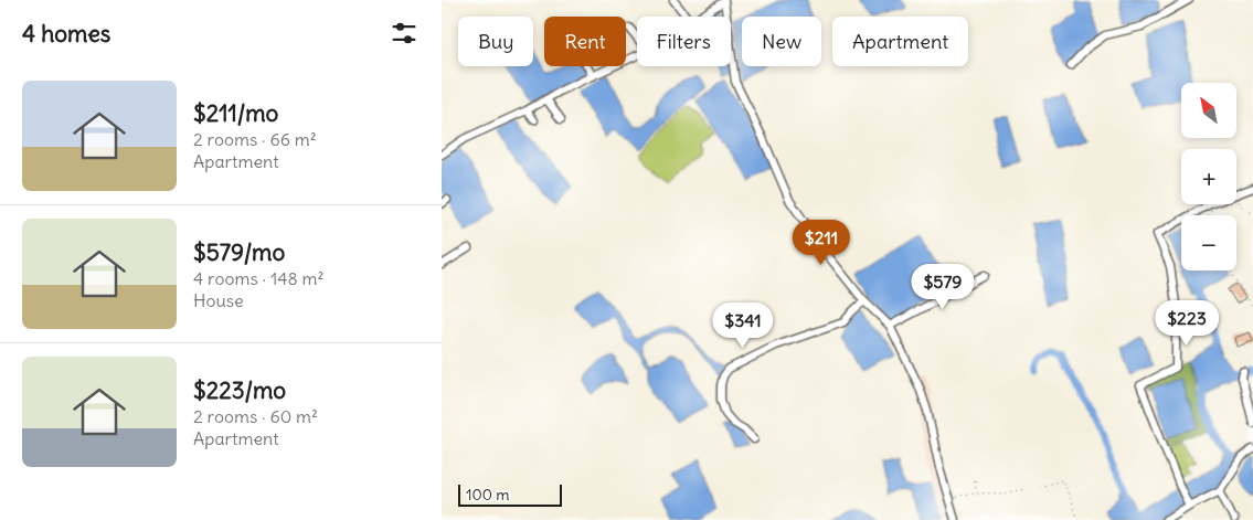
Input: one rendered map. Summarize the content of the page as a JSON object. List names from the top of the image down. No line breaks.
{"scale_bar":"100 m","north":"top left","page":{"heading":"4 homes","chip":["Buy","Rent","Filters","New","Apartment"],"list":[{"name":"$211/mo","note":"2 rooms · 66 m² · Apartment"},{"name":"$579/mo","note":"4 rooms · 148 m² · House"},{"name":"$223/mo","note":"2 rooms · 60 m² · Apartment"}],"map_buttons":["+","−"],"price":["$211","$579","$223","$341"],"scale":"100 m"}}
